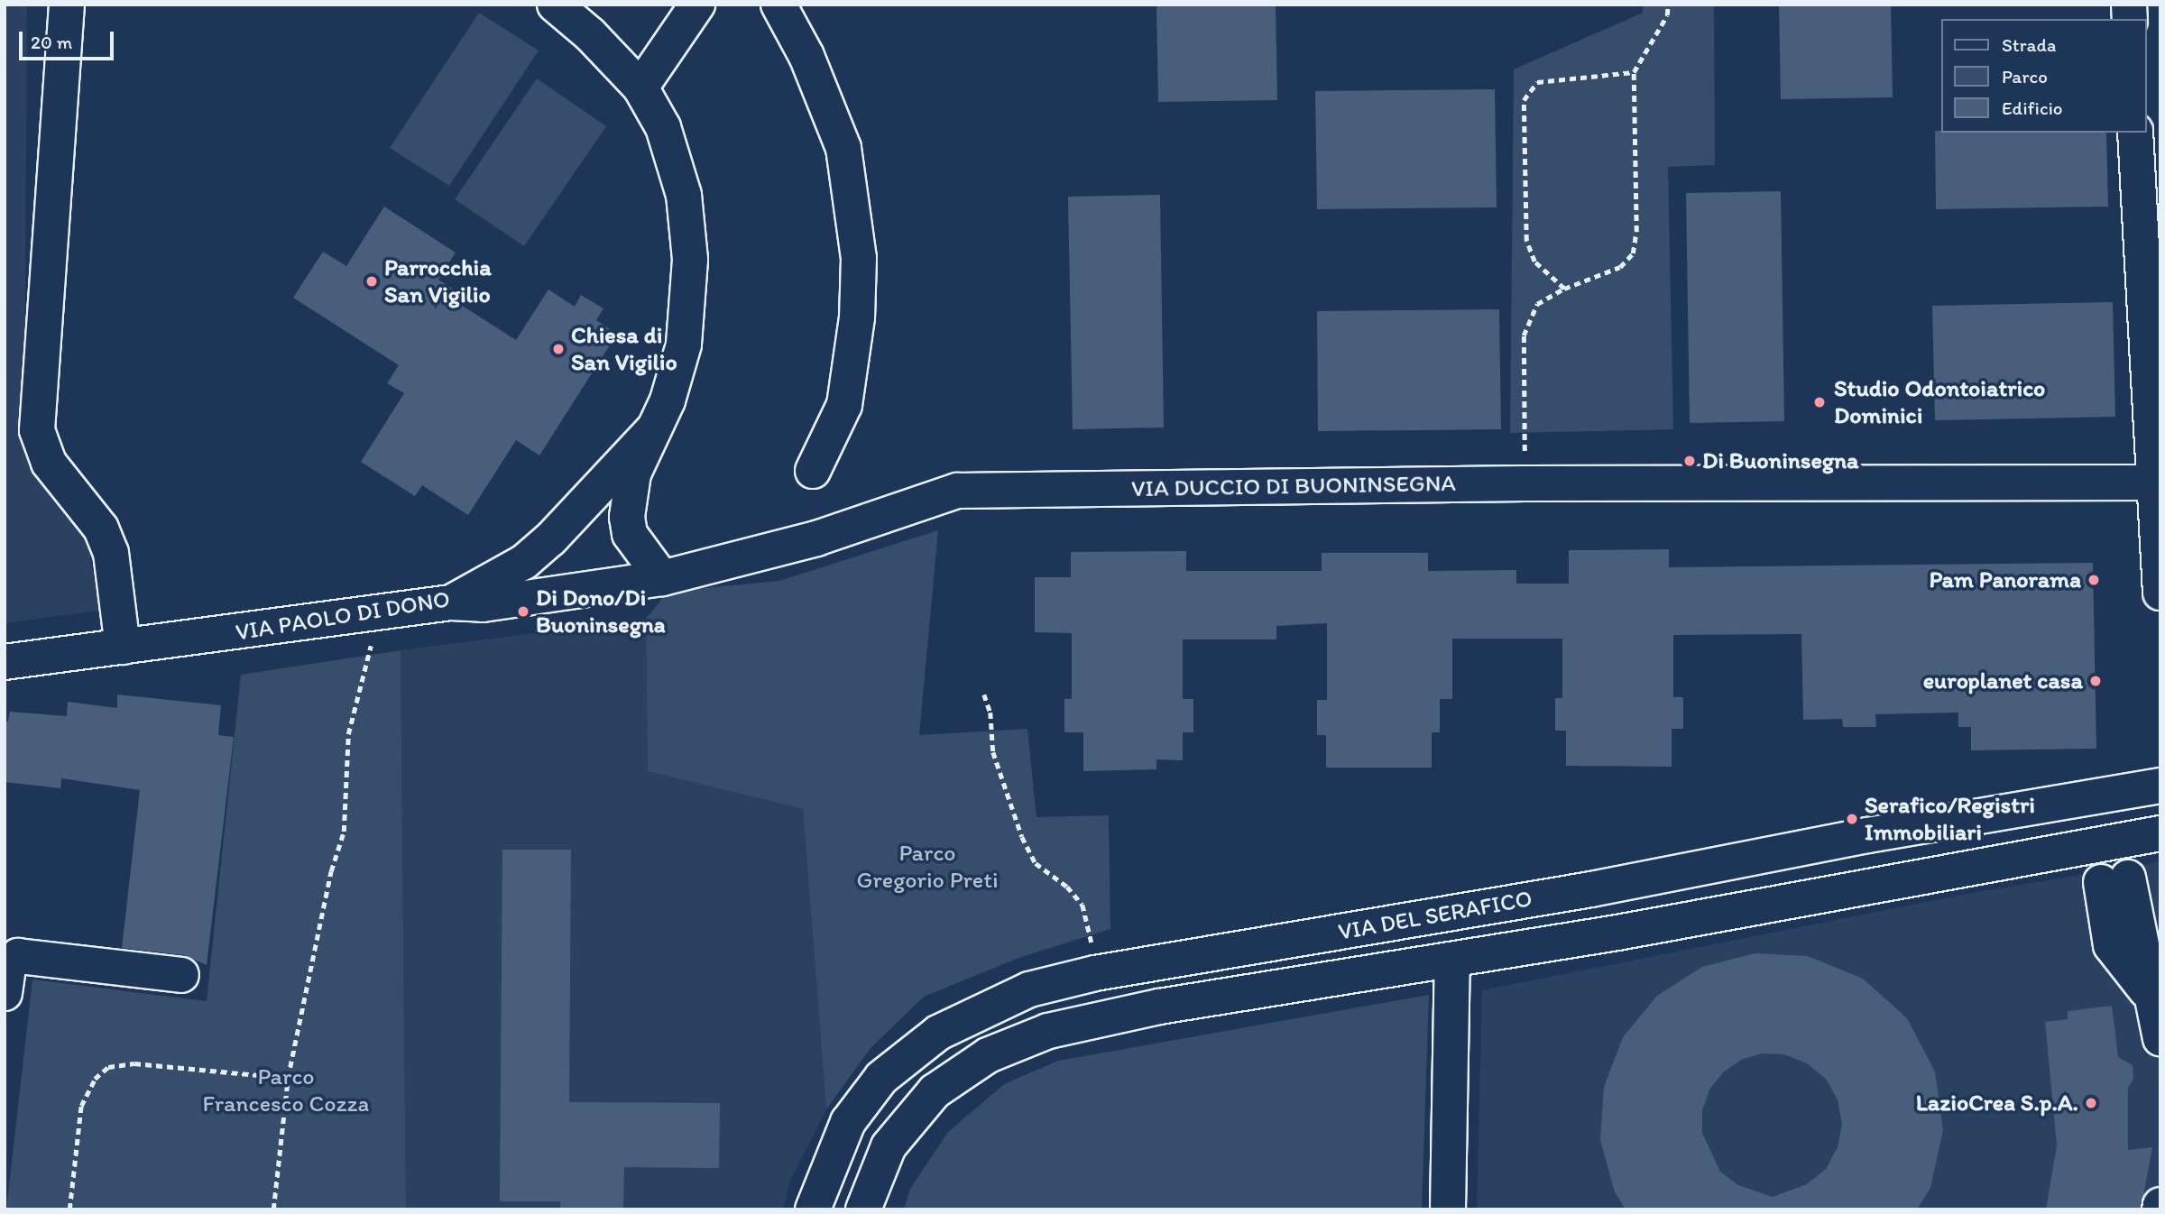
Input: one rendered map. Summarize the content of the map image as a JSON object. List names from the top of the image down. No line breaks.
{"streets":{"street":["VIA DUCCIO DI BUONINSEGNA","VIA PAOLO DI DONO","VIA DEL SERAFICO"]},"crossings":[["VIA DUCCIO DI BUONINSEGNA","VIA PAOLO DI DONO"]],"parks":["Parco Gregorio Preti","Parco Francesco Cozza"],"places":["Parrocchia San Vigilio","Chiesa di San Vigilio","Studio Odontoiatrico Dominici","Di Buoninsegna","Pam Panorama","Di Dono/Di Buoninsegna","europlanet casa","Serafico/Registri Immobiliari","LazioCrea S.p.A."],"legend":["Strada","Parco","Edificio"],"scale_bar":"20 m"}
